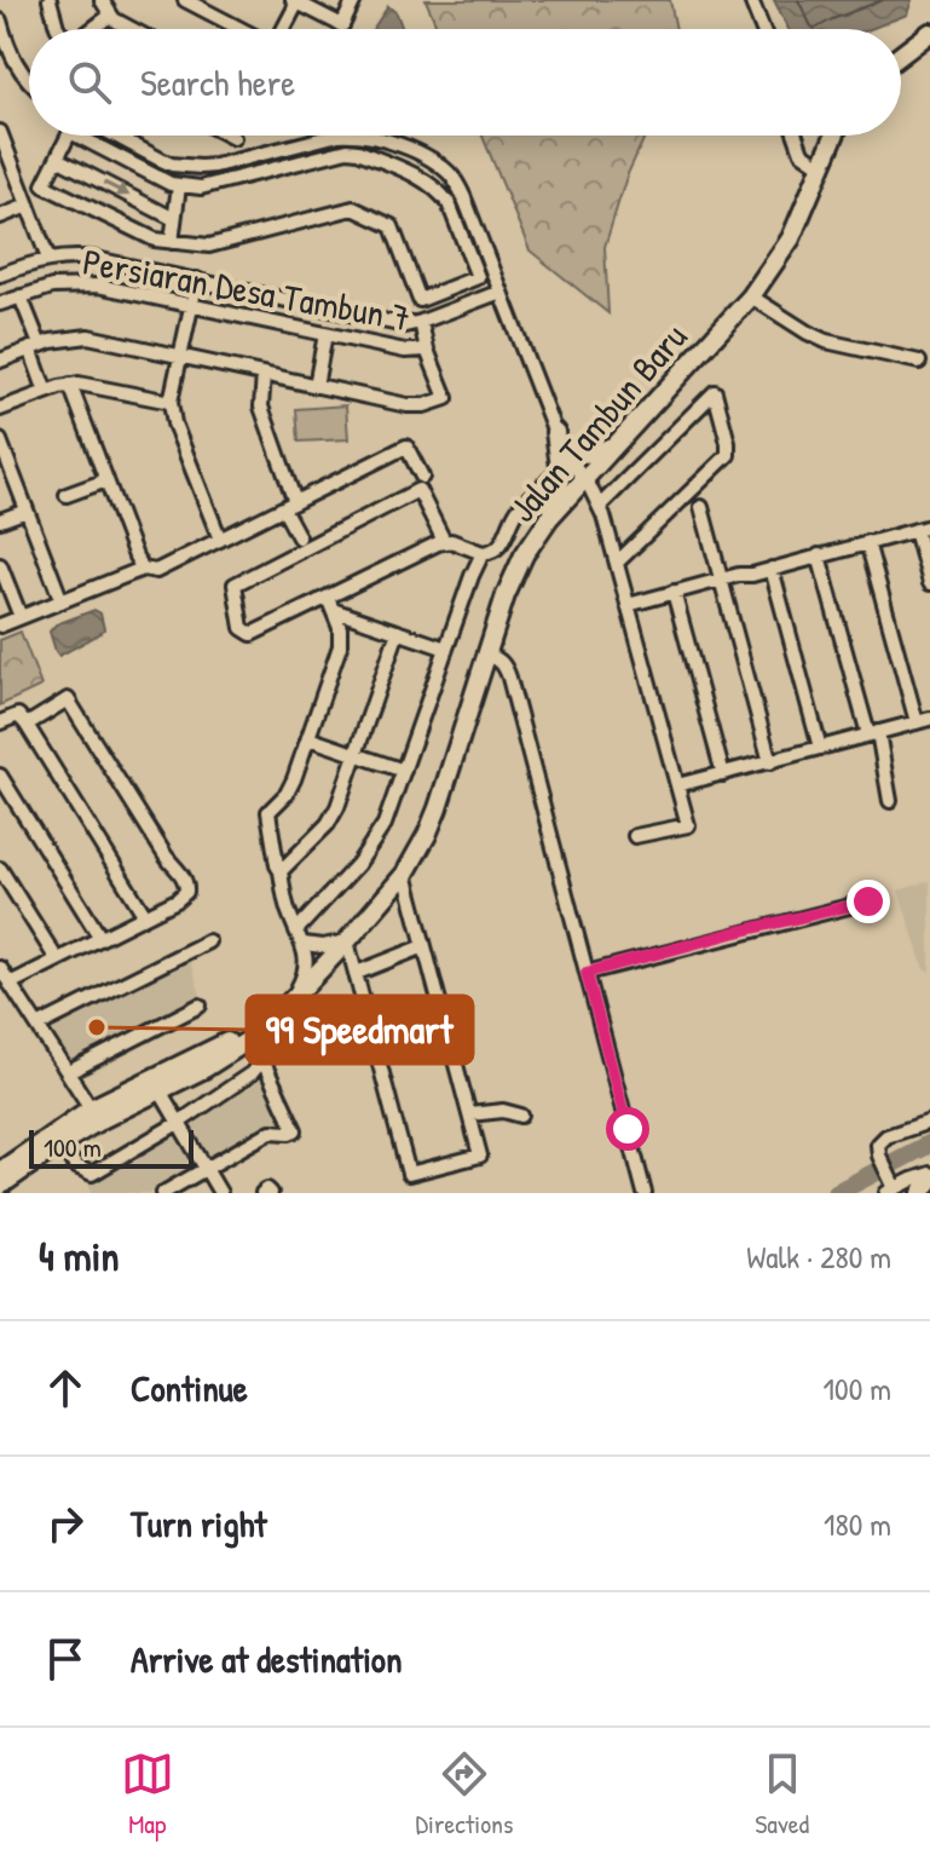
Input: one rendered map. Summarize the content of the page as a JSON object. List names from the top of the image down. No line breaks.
{"streets":{"main road":["Jalan Tambun Baru"],"street":["Persiaran Desa Tambun 7"]},"places":["99 Speedmart"],"scale_bar":"100 m","page":{"search":"Search here","scale":"100 m","heading":["4 min","Walk · 280 m"],"list":[["Continue","100 m"],["Turn right","180 m"],"Arrive at destination"],"nav":["Map","Directions","Saved"]}}
